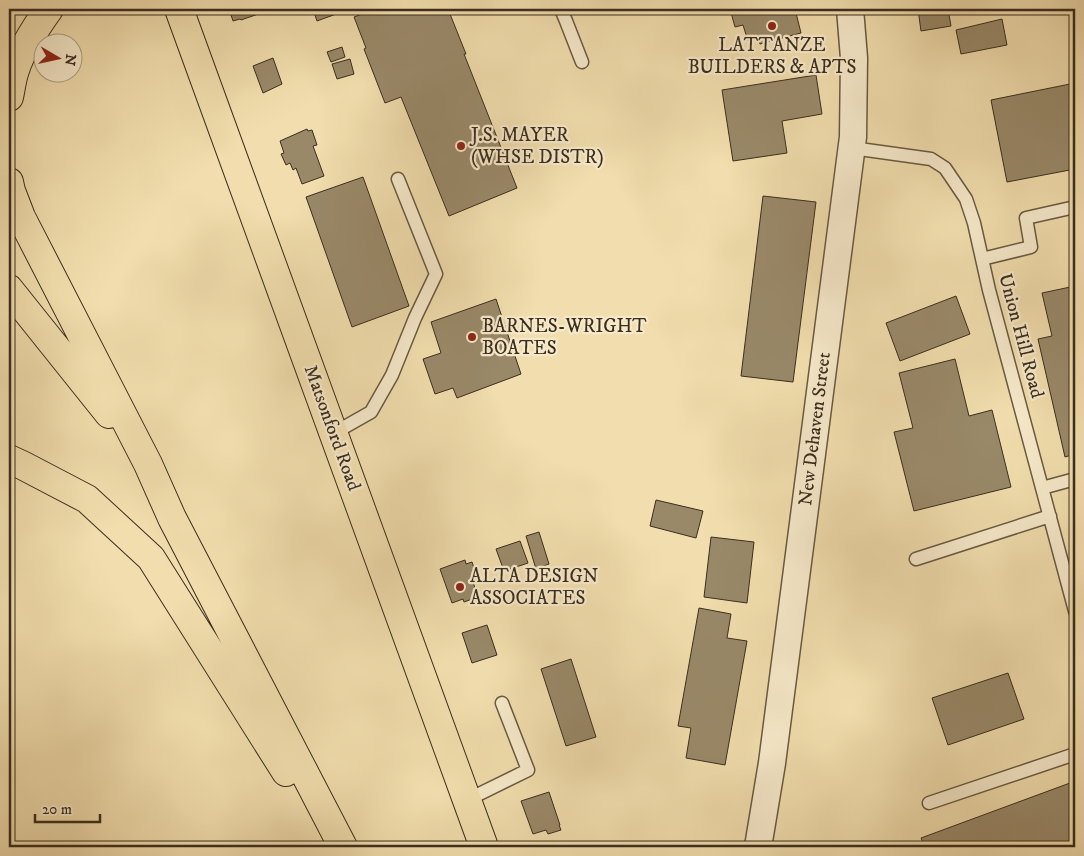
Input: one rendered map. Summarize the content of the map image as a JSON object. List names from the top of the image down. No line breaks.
{"streets":{"main road":["Matsonford Road"],"street":["New Dehaven Street"],"lane":["Union Hill Road"]},"crossings":[["Union Hill Road","New Dehaven Street"]],"places":["LATTANZE BUILDERS & APTS","J.S. MAYER (WHSE DISTR)","BARNES-WRIGHT BOATES","ALTA DESIGN ASSOCIATES"],"scale_bar":"20 m","north":"right"}
